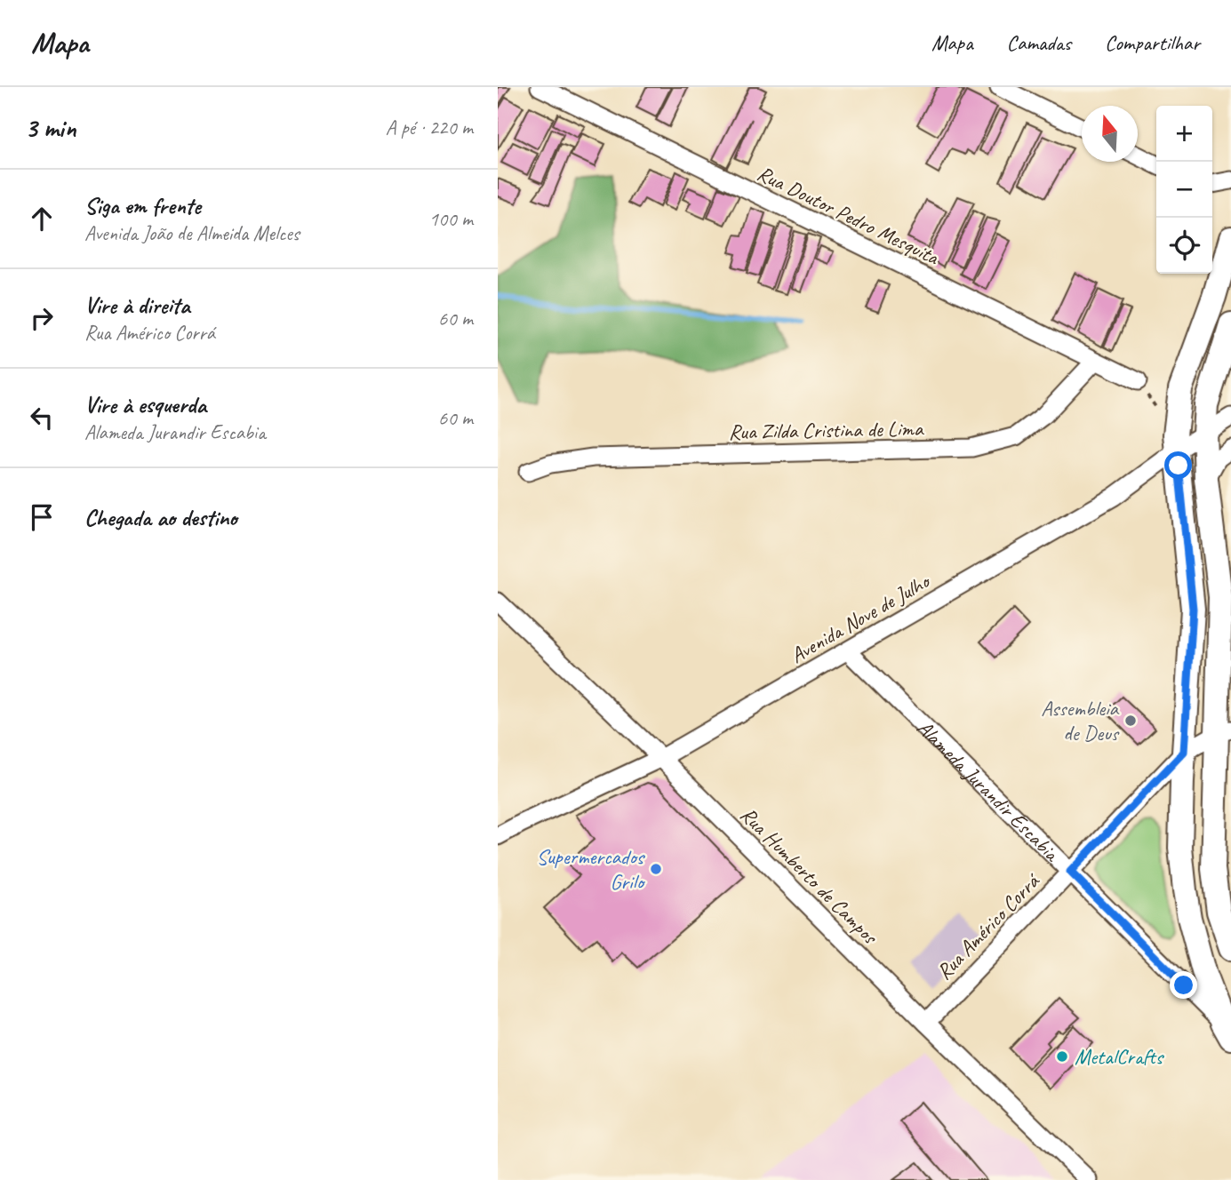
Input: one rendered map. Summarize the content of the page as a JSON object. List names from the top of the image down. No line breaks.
{"streets":{"street":["Rua Doutor Pedro Mesquita","Rua Zilda Cristina de Lima","Avenida Nove de Julho","Alameda Jurandir Escabia","Rua Humberto de Campos","Rua Américo Corrá"]},"crossings":[["Rua Doutor Pedro Mesquita","Rua Zilda Cristina de Lima"],["Avenida Nove de Julho","Alameda Jurandir Escabia"],["Avenida Nove de Julho","Rua Humberto de Campos"],["Alameda Jurandir Escabia","Rua Américo Corrá"],["Rua Humberto de Campos","Rua Américo Corrá"]],"places":["Assembleia de Deus","Supermercados Grilo","MetalCrafts"],"north":"top","page":{"header":"Mapa","nav":["Mapa","Camadas","Compartilhar"],"heading":["3 min","A pé · 220 m"],"map_buttons":["+","−"],"list":[["Siga em frente","Avenida João de Almeida Melces","100 m"],["Vire à direita","Rua Américo Corrá","60 m"],["Vire à esquerda","Alameda Jurandir Escabia","60 m"],"Chegada ao destino"]}}
